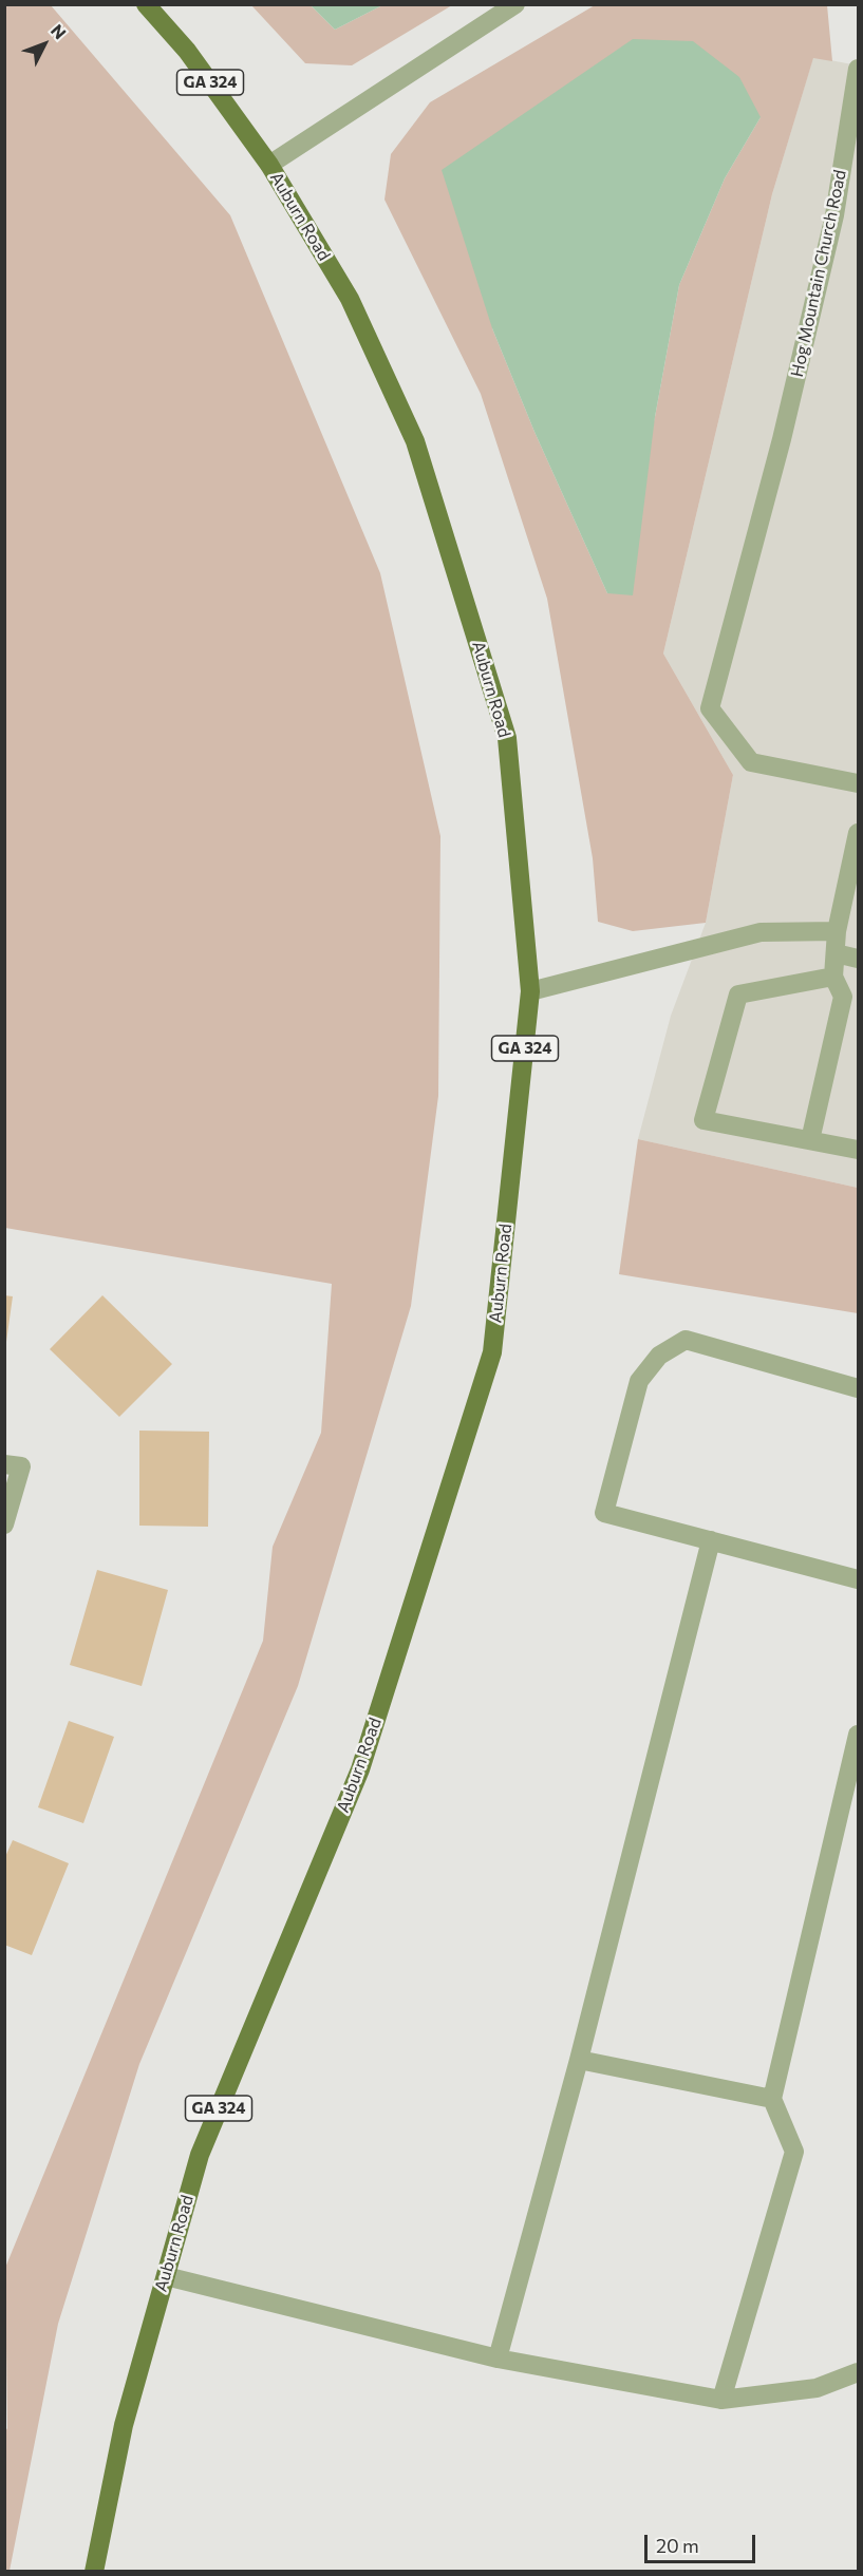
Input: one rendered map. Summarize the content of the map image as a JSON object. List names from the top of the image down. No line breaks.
{"streets":{"main road":["GA 324","Auburn Road"],"street":["Hog Mountain Church Road"]},"scale_bar":"20 m","north":"top right"}
